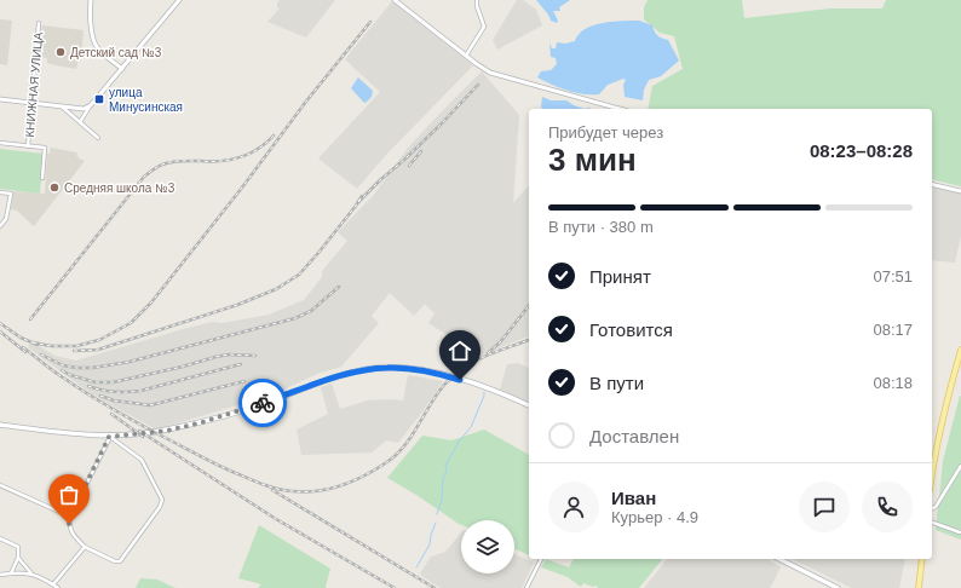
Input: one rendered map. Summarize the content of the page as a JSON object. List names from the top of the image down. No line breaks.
{"streets":{"street":["КНИЖНАЯ УЛИЦА"]},"places":{"other":["Детский сад №3","Средняя школа №3"],"transit":["улица Минусинская"]},"page":{"heading":["3 мин","Прибудет через","08:23–08:28"],"panel":["Иван","Курьер · 4.9"],"bar":"В пути · 380 m","list":[["Принят","07:51"],["Готовится","08:17"],["В пути","08:18"],"Доставлен"]}}
